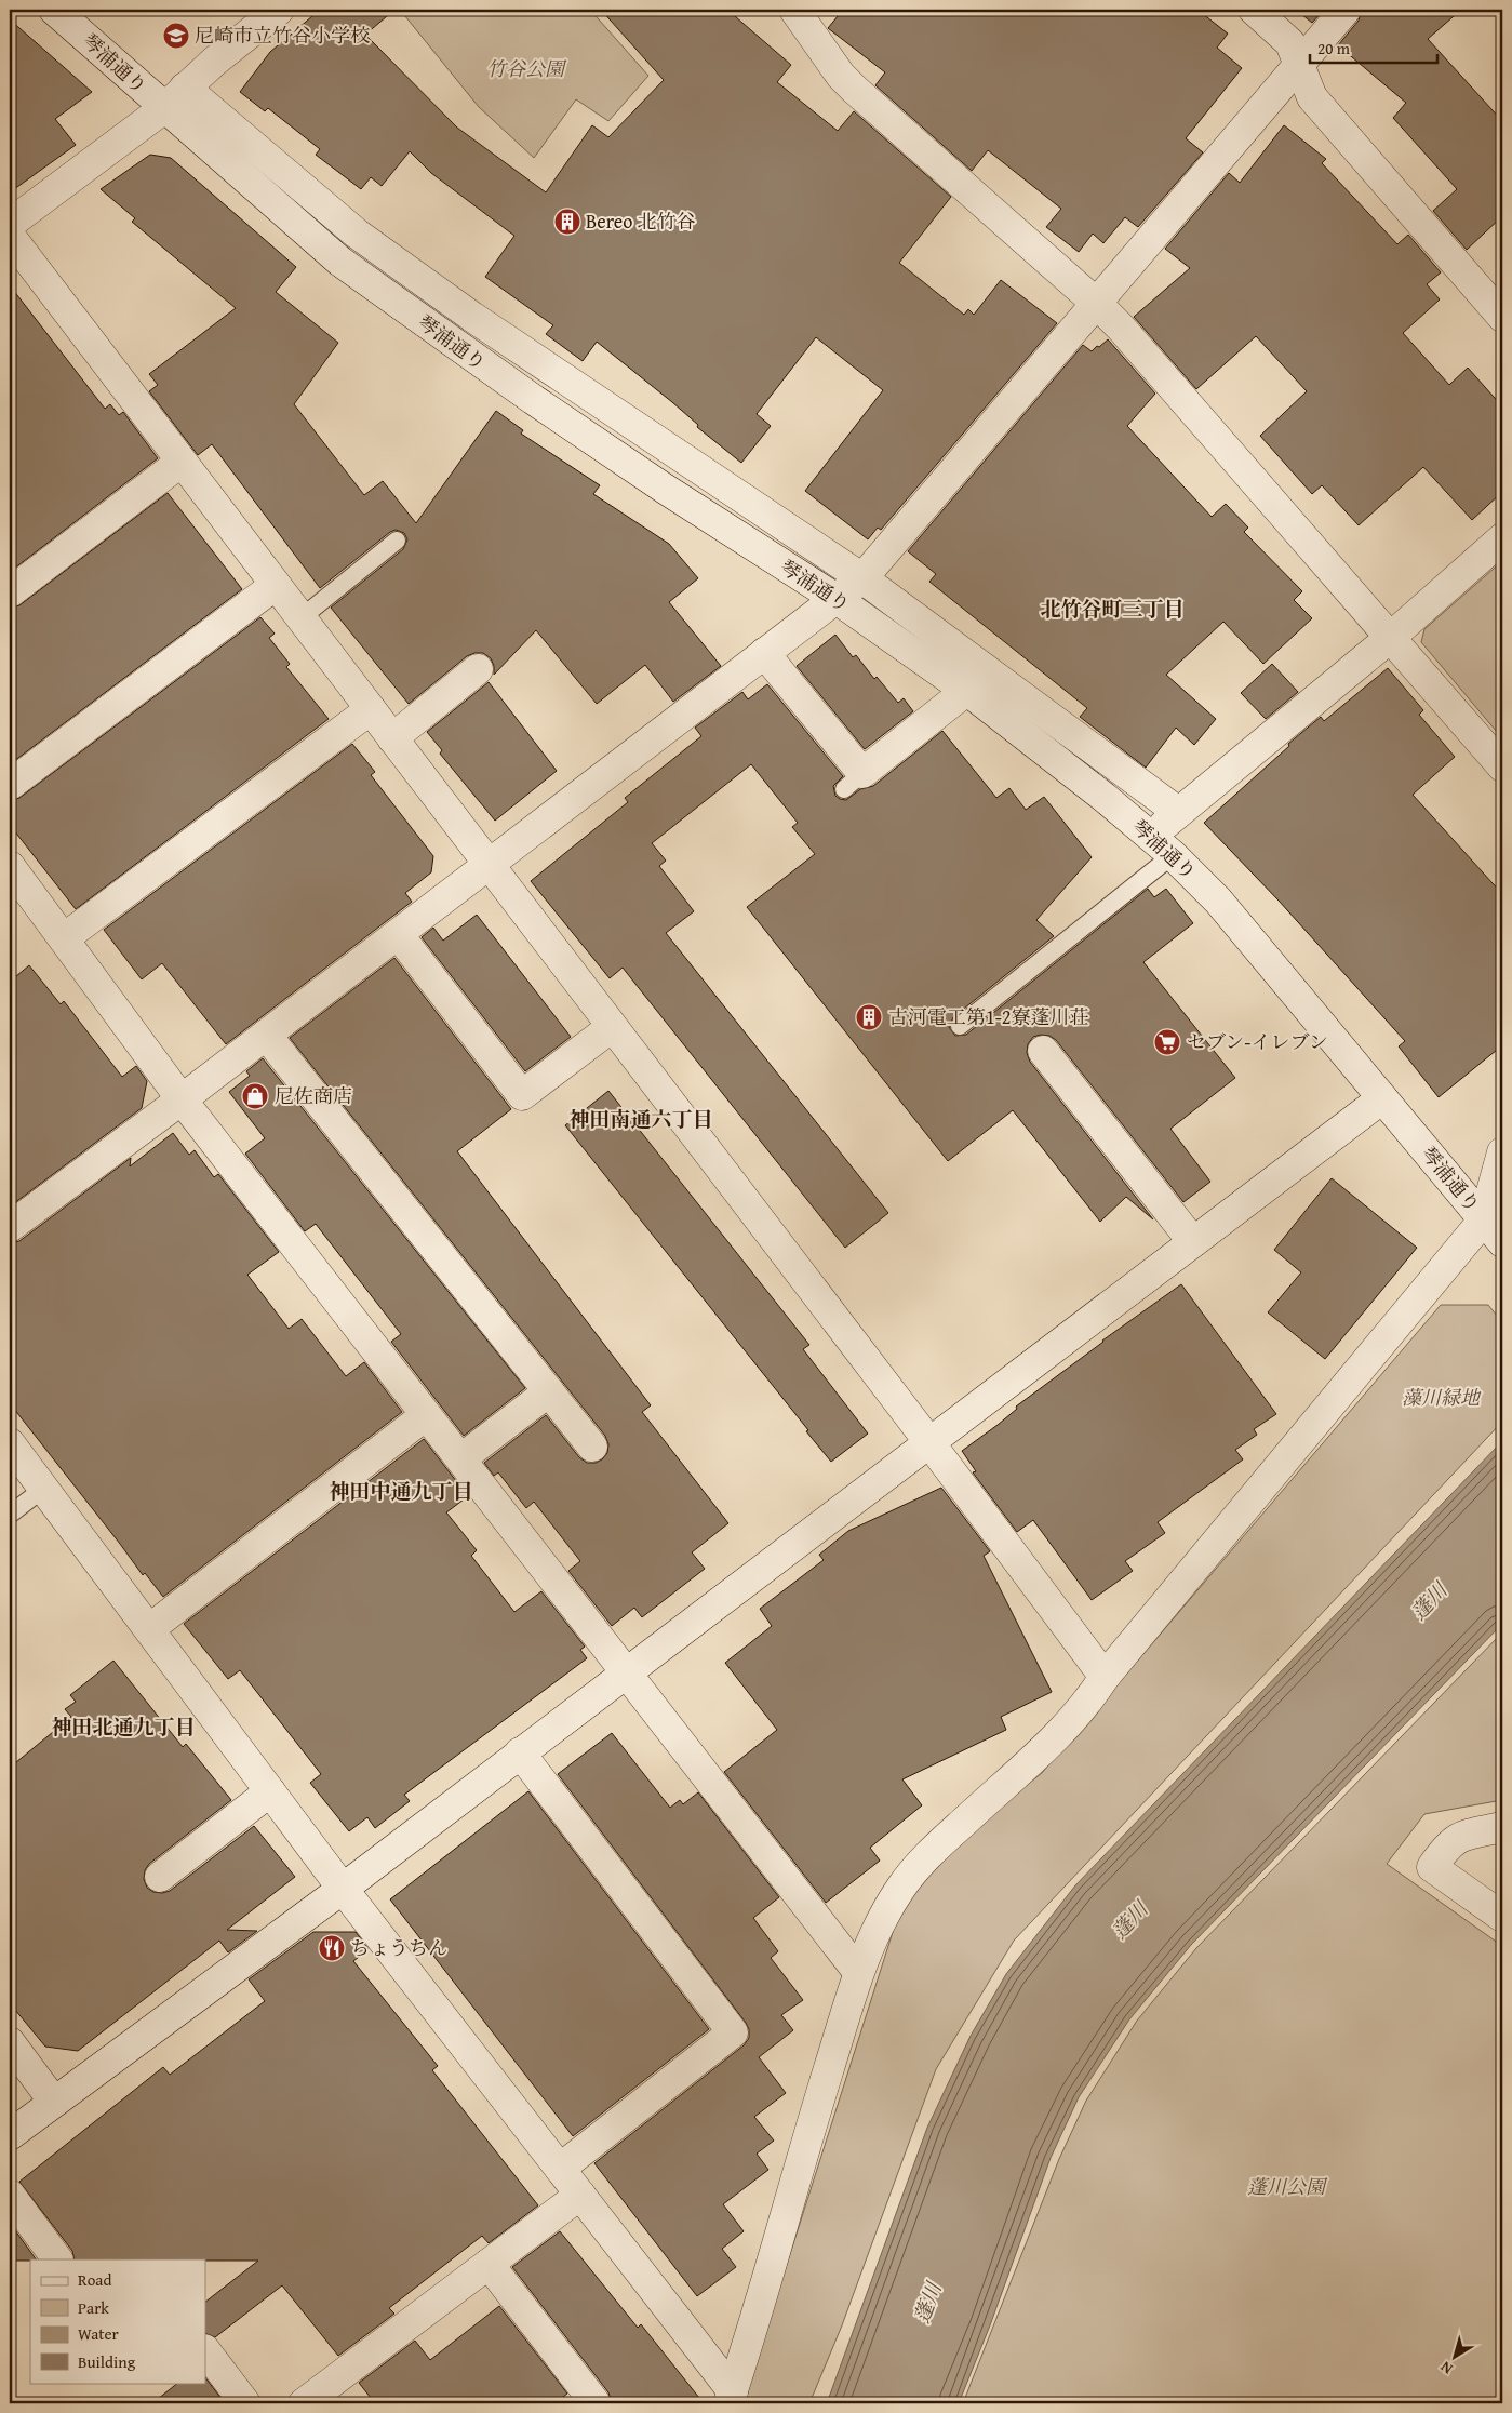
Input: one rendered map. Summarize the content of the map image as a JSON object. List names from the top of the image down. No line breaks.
{"streets":{"street":["琴浦通り"]},"districts":["北竹谷町三丁目","神田南通六丁目","神田中通九丁目","神田北通九丁目"],"water":["蓬川"],"parks":["竹谷公園","藻川緑地","蓬川公園"],"places":{"school or university":["尼崎市立竹谷小学校"],"building":["Bereo 北竹谷","古河電工第1-2寮蓬川荘"],"supermarket":["セブン-イレブン"],"shop":["尼佐商店"],"restaurant":["ちょうちん"]},"legend":["Road","Park","Water","Building"],"scale_bar":"20 m","north":"bottom left"}
